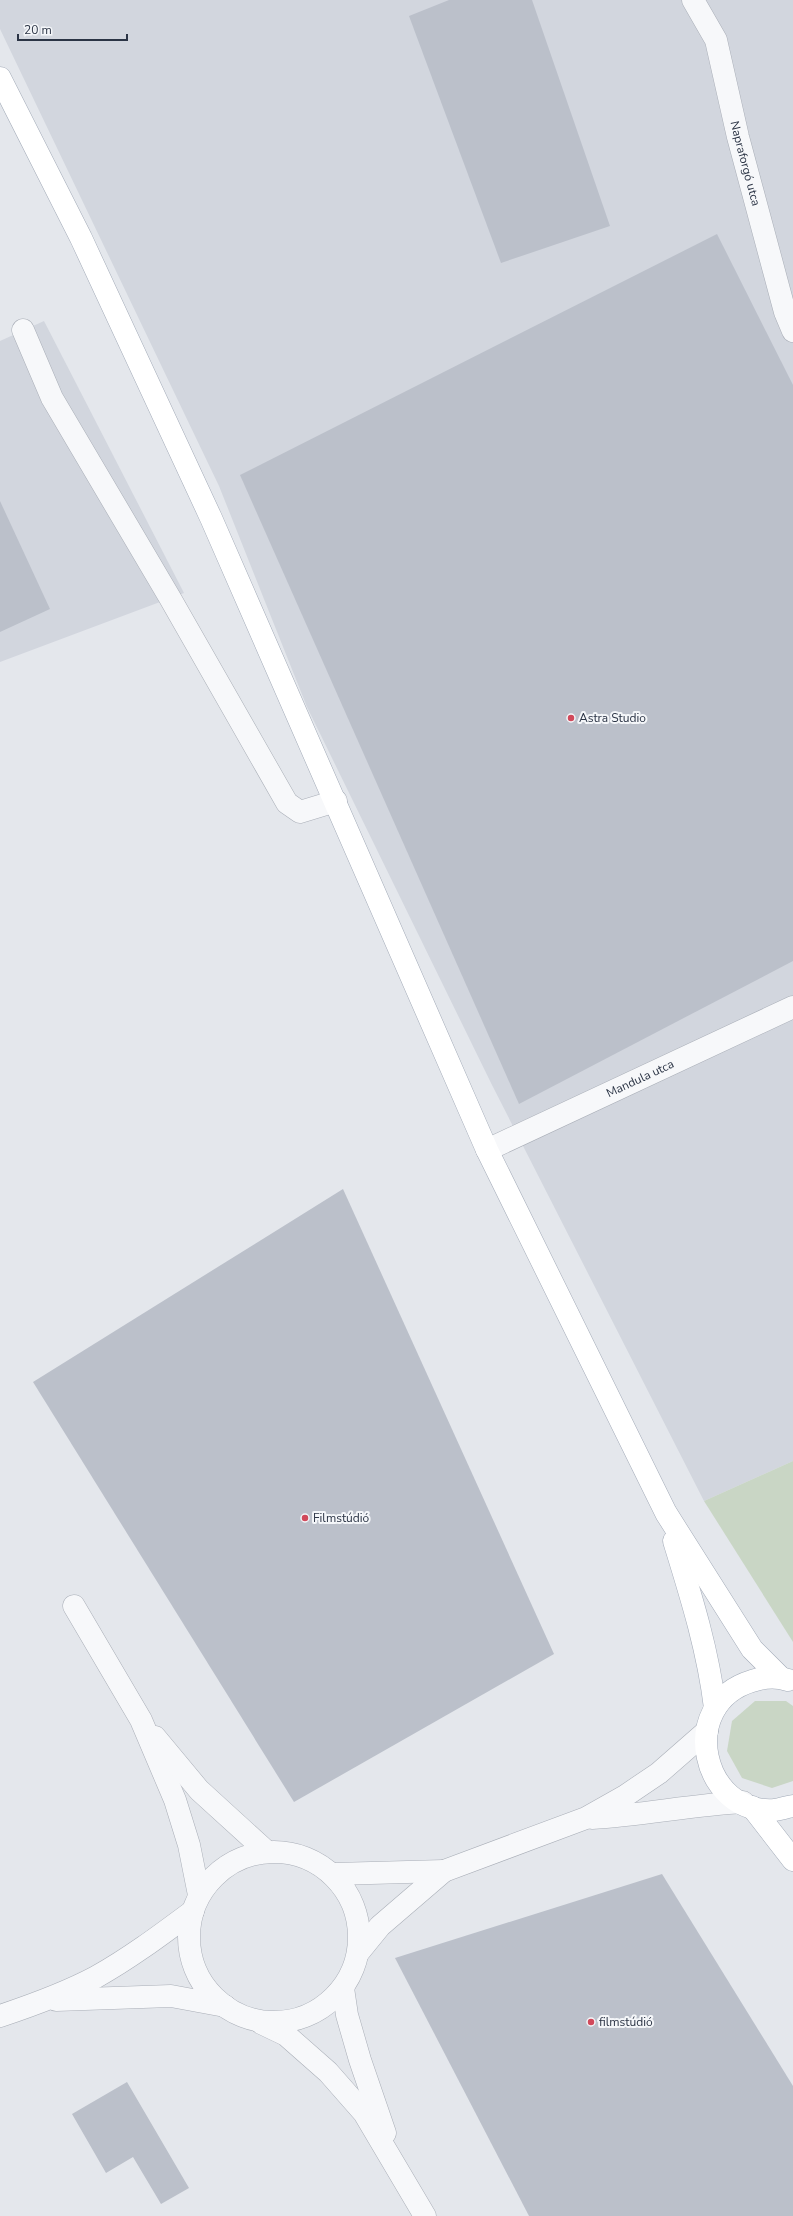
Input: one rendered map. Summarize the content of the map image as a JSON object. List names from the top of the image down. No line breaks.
{"streets":{"street":["Napraforgó utca","Mandula utca"]},"places":["Astra Studio","Filmstúdió","filmstúdió"],"scale_bar":"20 m"}
